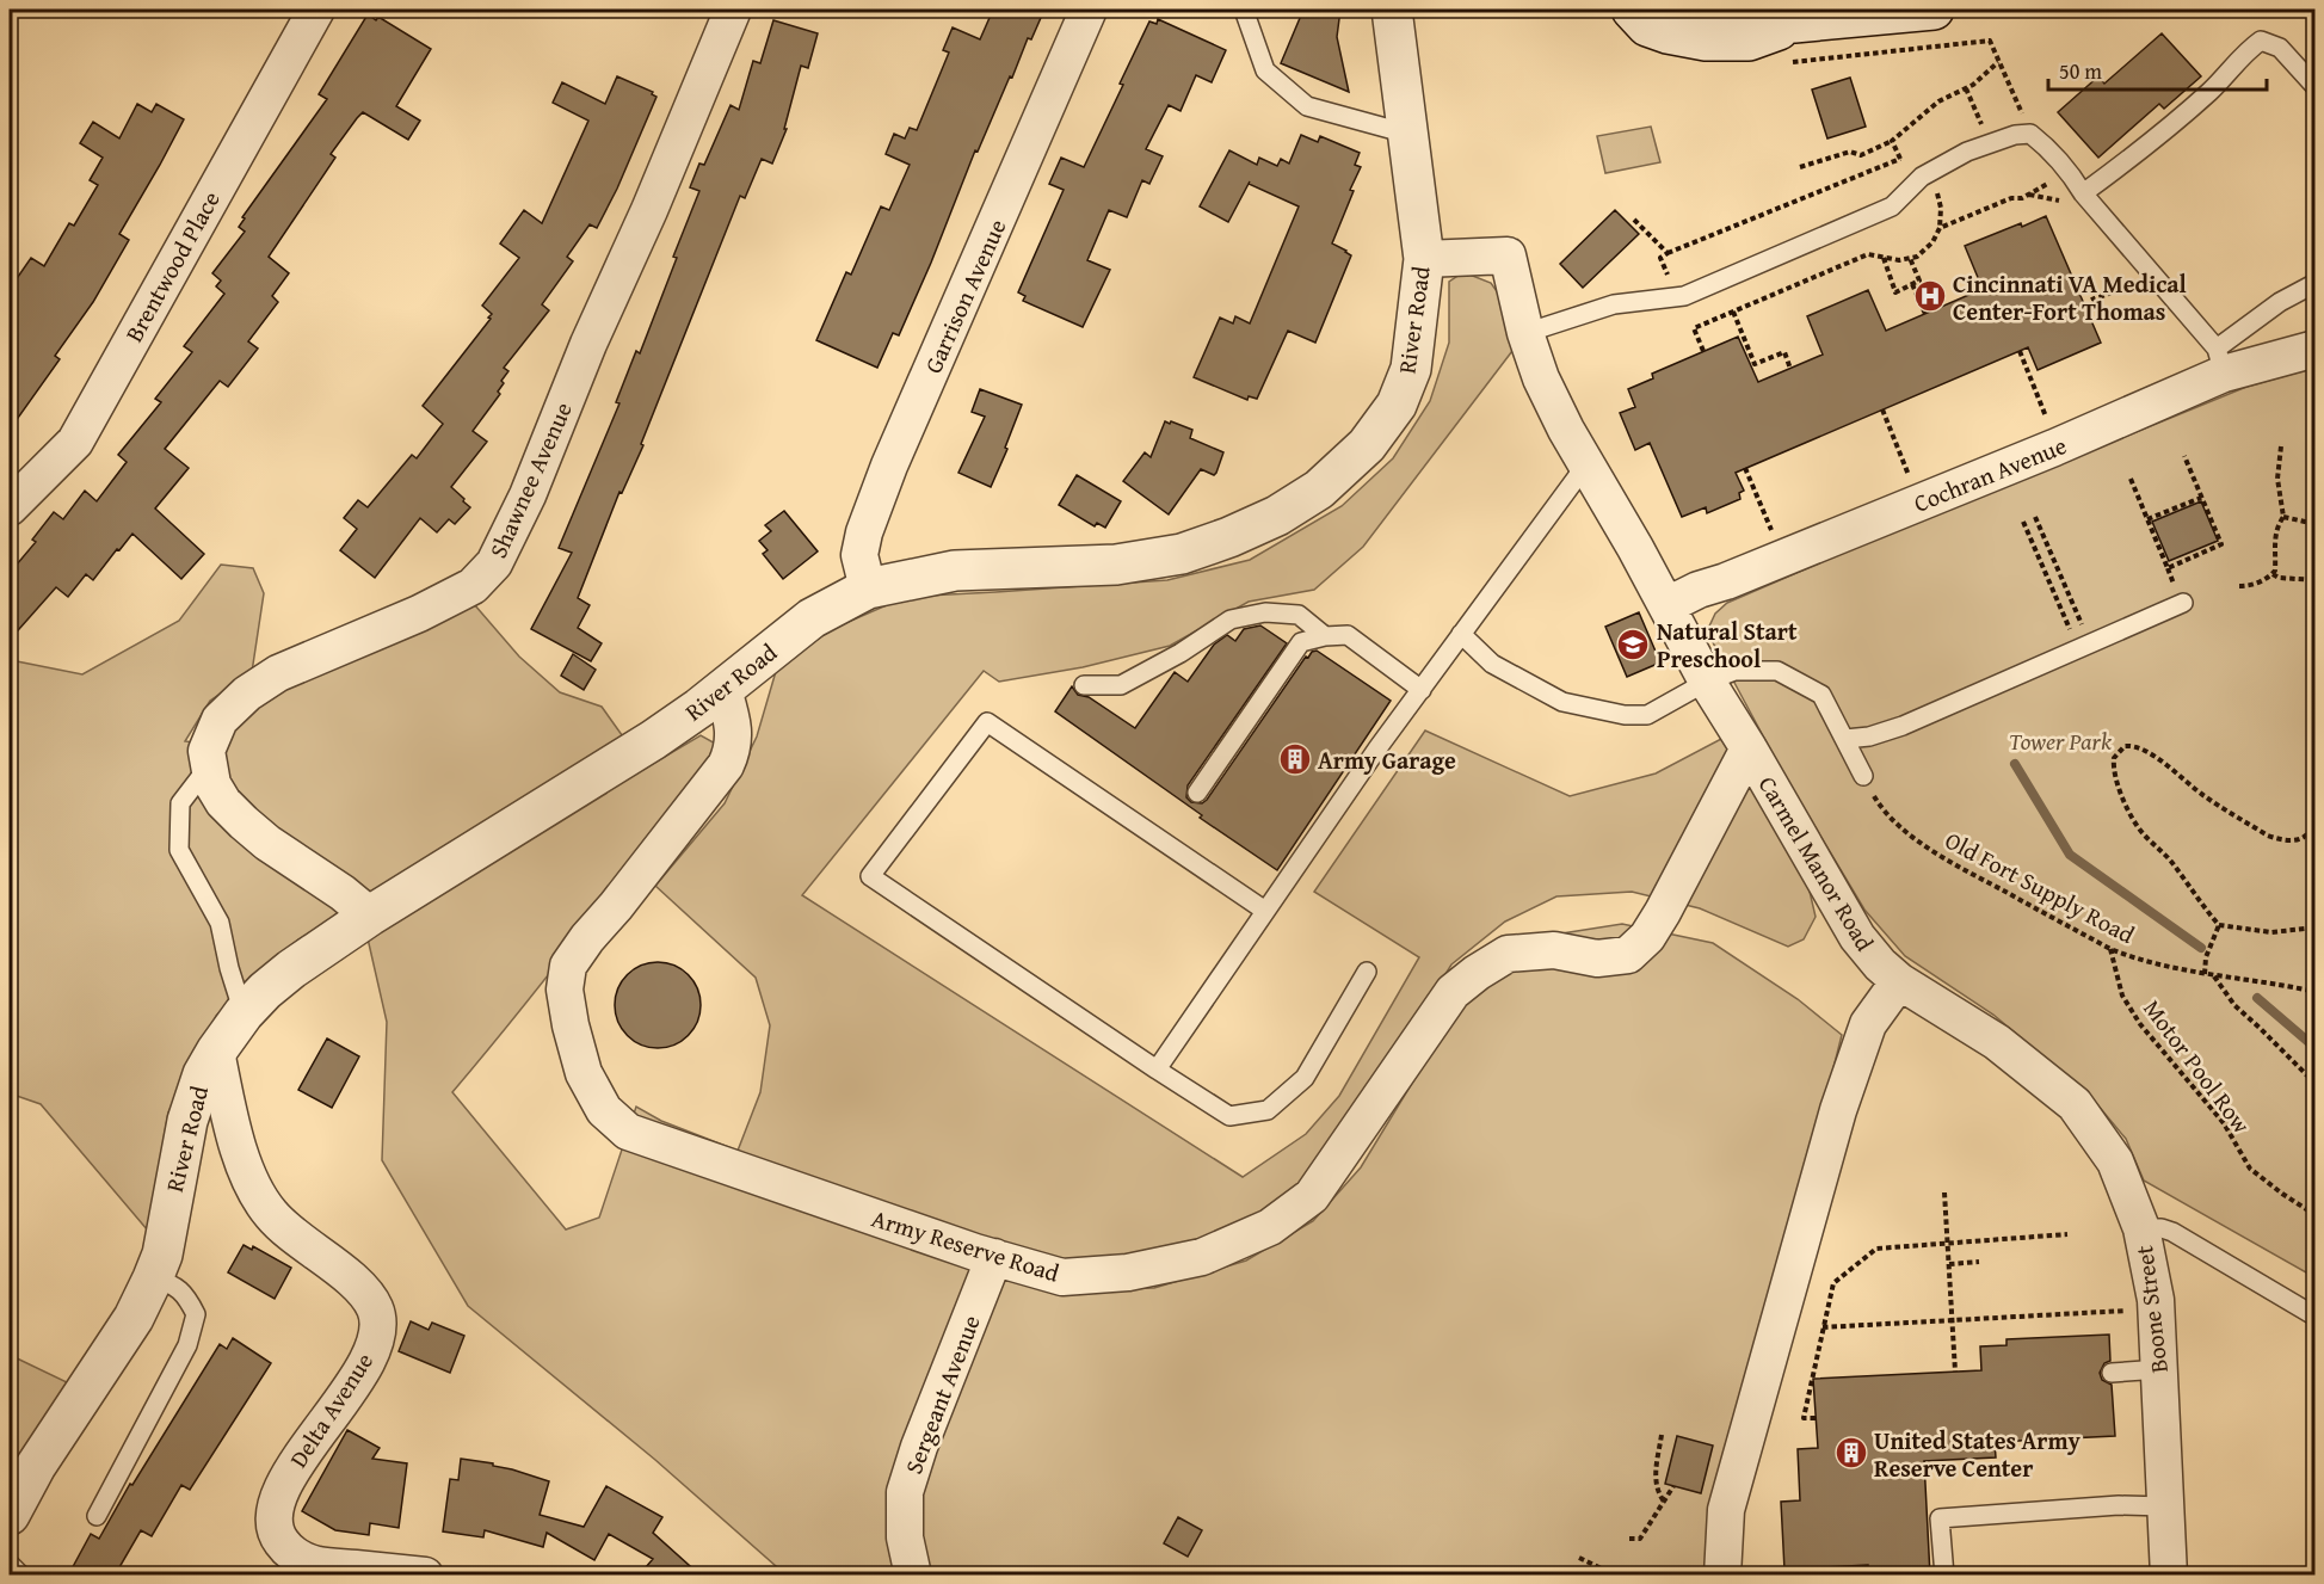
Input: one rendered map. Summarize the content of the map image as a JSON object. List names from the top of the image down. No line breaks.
{"streets":{"street":["Brentwood Place","Garrison Avenue","River Road","Cochran Avenue","Shawnee Avenue","Carmel Manor Road","Army Reserve Road","Boone Street","Sergeant Avenue","Delta Avenue"],"path":["Old Fort Supply Road","Motor Pool Row"]},"crossings":[["Garrison Avenue","River Road"],["River Road","Carmel Manor Road"],["River Road","Army Reserve Road"],["River Road","Delta Avenue"],["Cochran Avenue","Carmel Manor Road"],["Carmel Manor Road","Army Reserve Road"],["Carmel Manor Road","Boone Street"],["Old Fort Supply Road","Motor Pool Row"],["Army Reserve Road","Sergeant Avenue"]],"parks":["Tower Park"],"places":{"hospital":["Cincinnati VA Medical Center-Fort Thomas"],"school or university":["Natural Start Preschool"],"building":["Army Garage","United States Army Reserve Center"]},"scale_bar":"50 m"}
